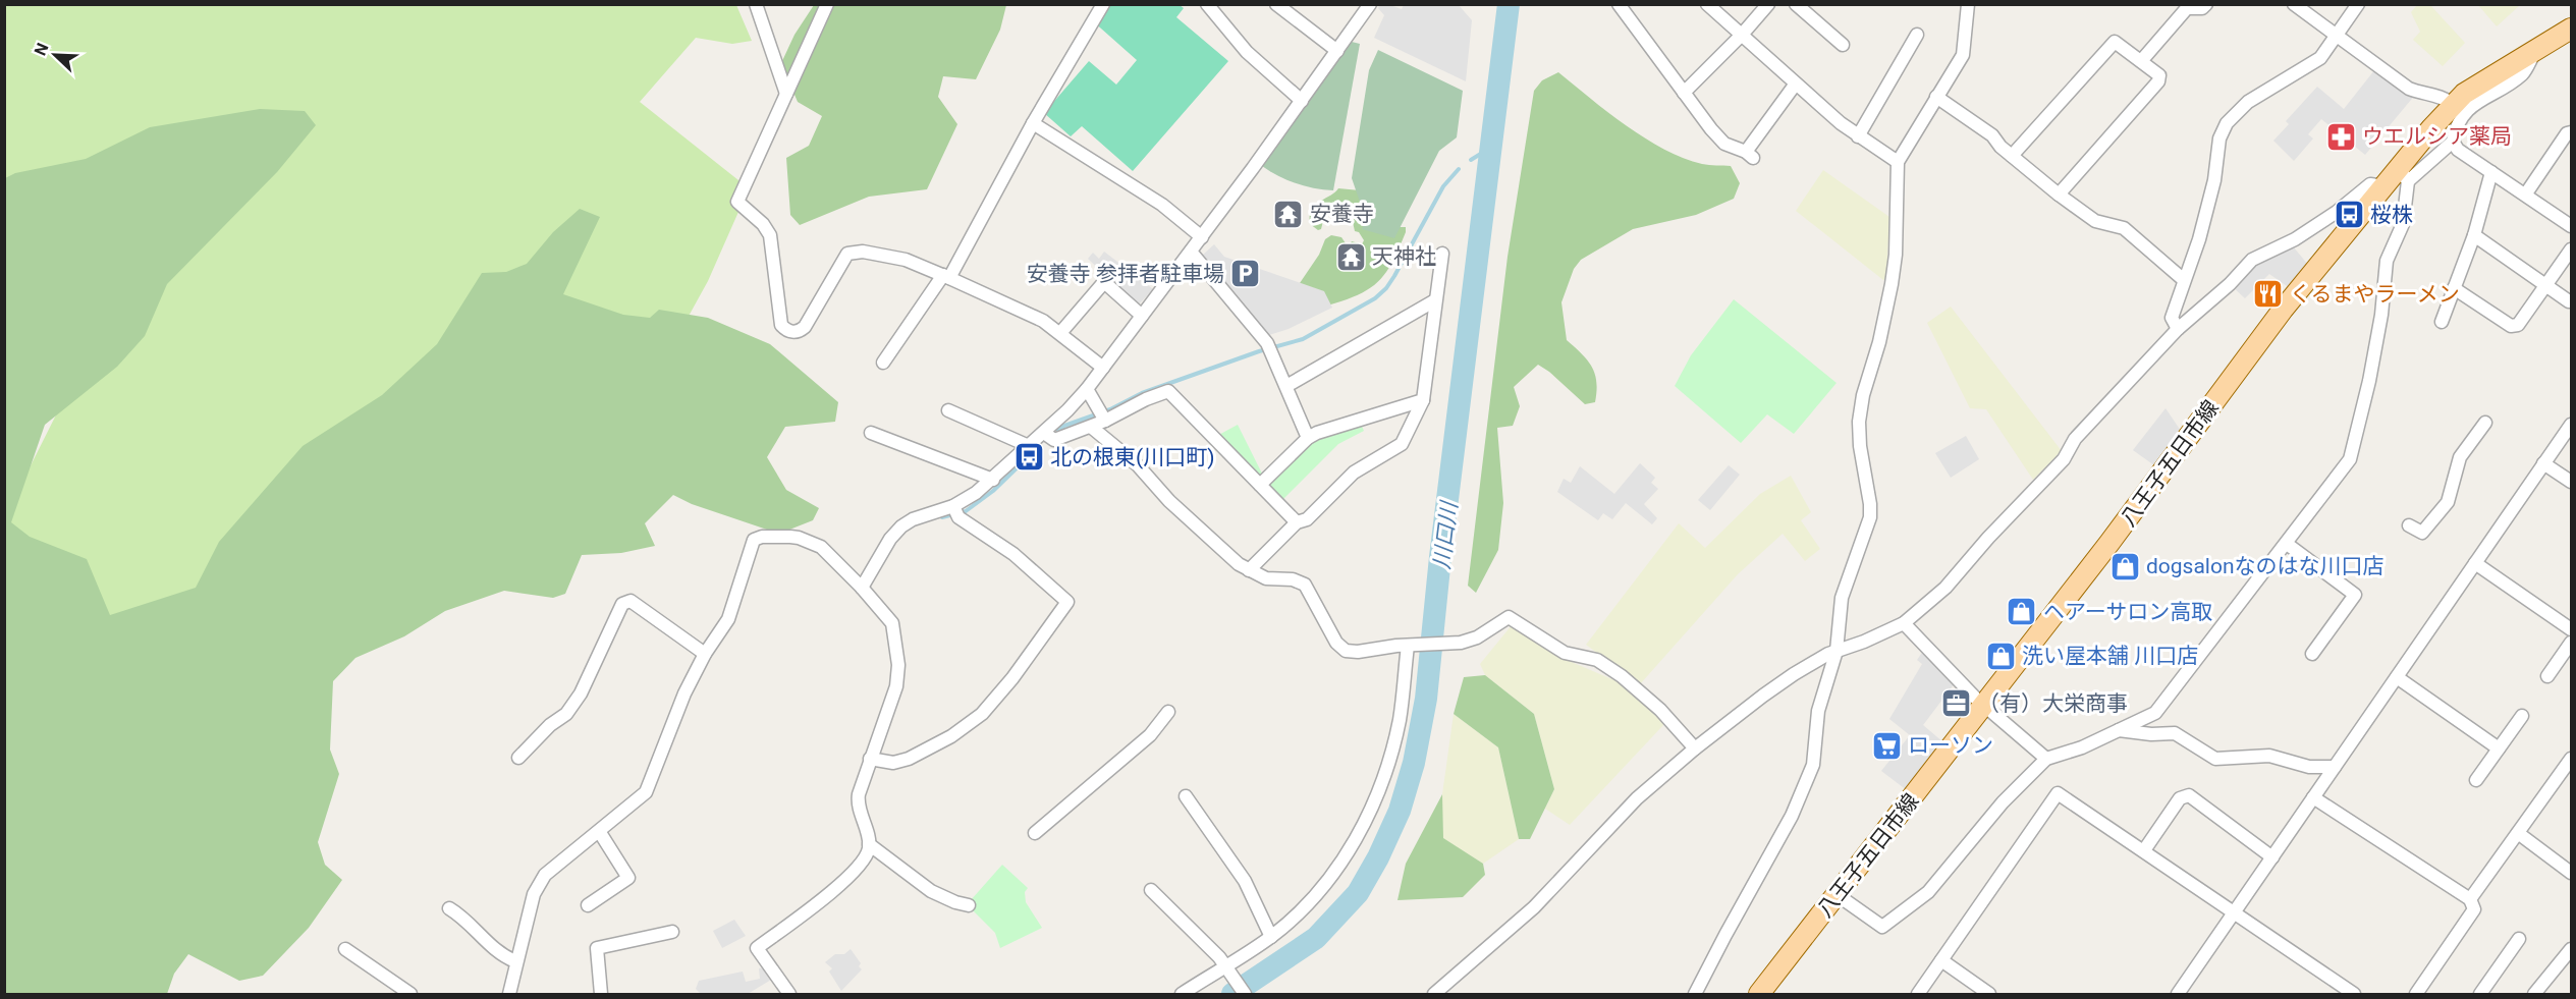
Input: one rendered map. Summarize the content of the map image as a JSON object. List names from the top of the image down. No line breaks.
{"streets":{"main road":["八王子五日市線"]},"water":["川口川"],"places":{"pharmacy":["ウエルシア薬局"],"temple":["安養寺","天神社"],"bus stop":["桜株","北の根東(川口町)"],"parking":["安養寺 参拝者駐車場"],"restaurant":["くるまやラーメン"],"shop":["dogsalonなのはな川口店","ヘアーサロン高取","洗い屋本舗 川口店"],"office":["（有）大栄商事"],"supermarket":["ローソン"]},"north":"top left"}
